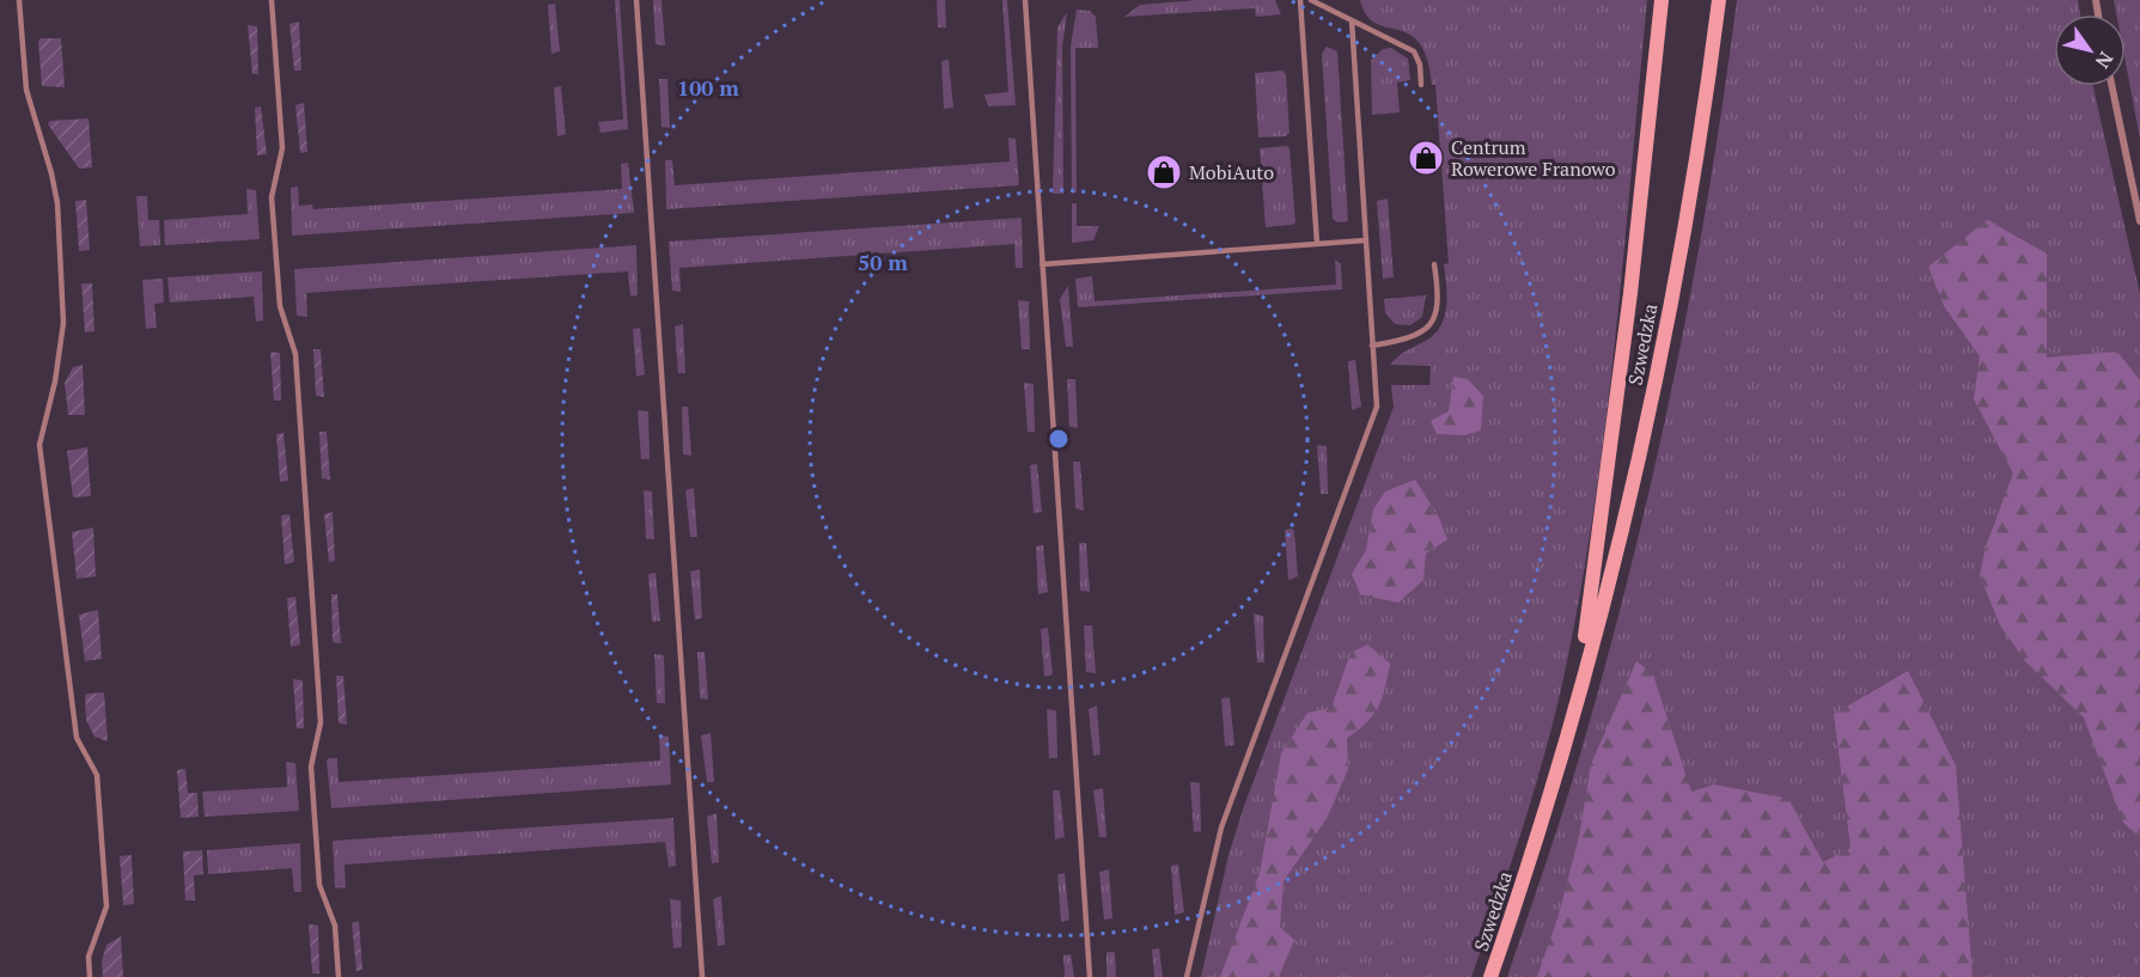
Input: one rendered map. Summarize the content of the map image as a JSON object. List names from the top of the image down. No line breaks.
{"streets":{"street":["Szwedzka"]},"places":{"shop":["Centrum Rowerowe Franowo","MobiAuto"]},"north":"bottom right","rings":["100 m","50 m"]}
